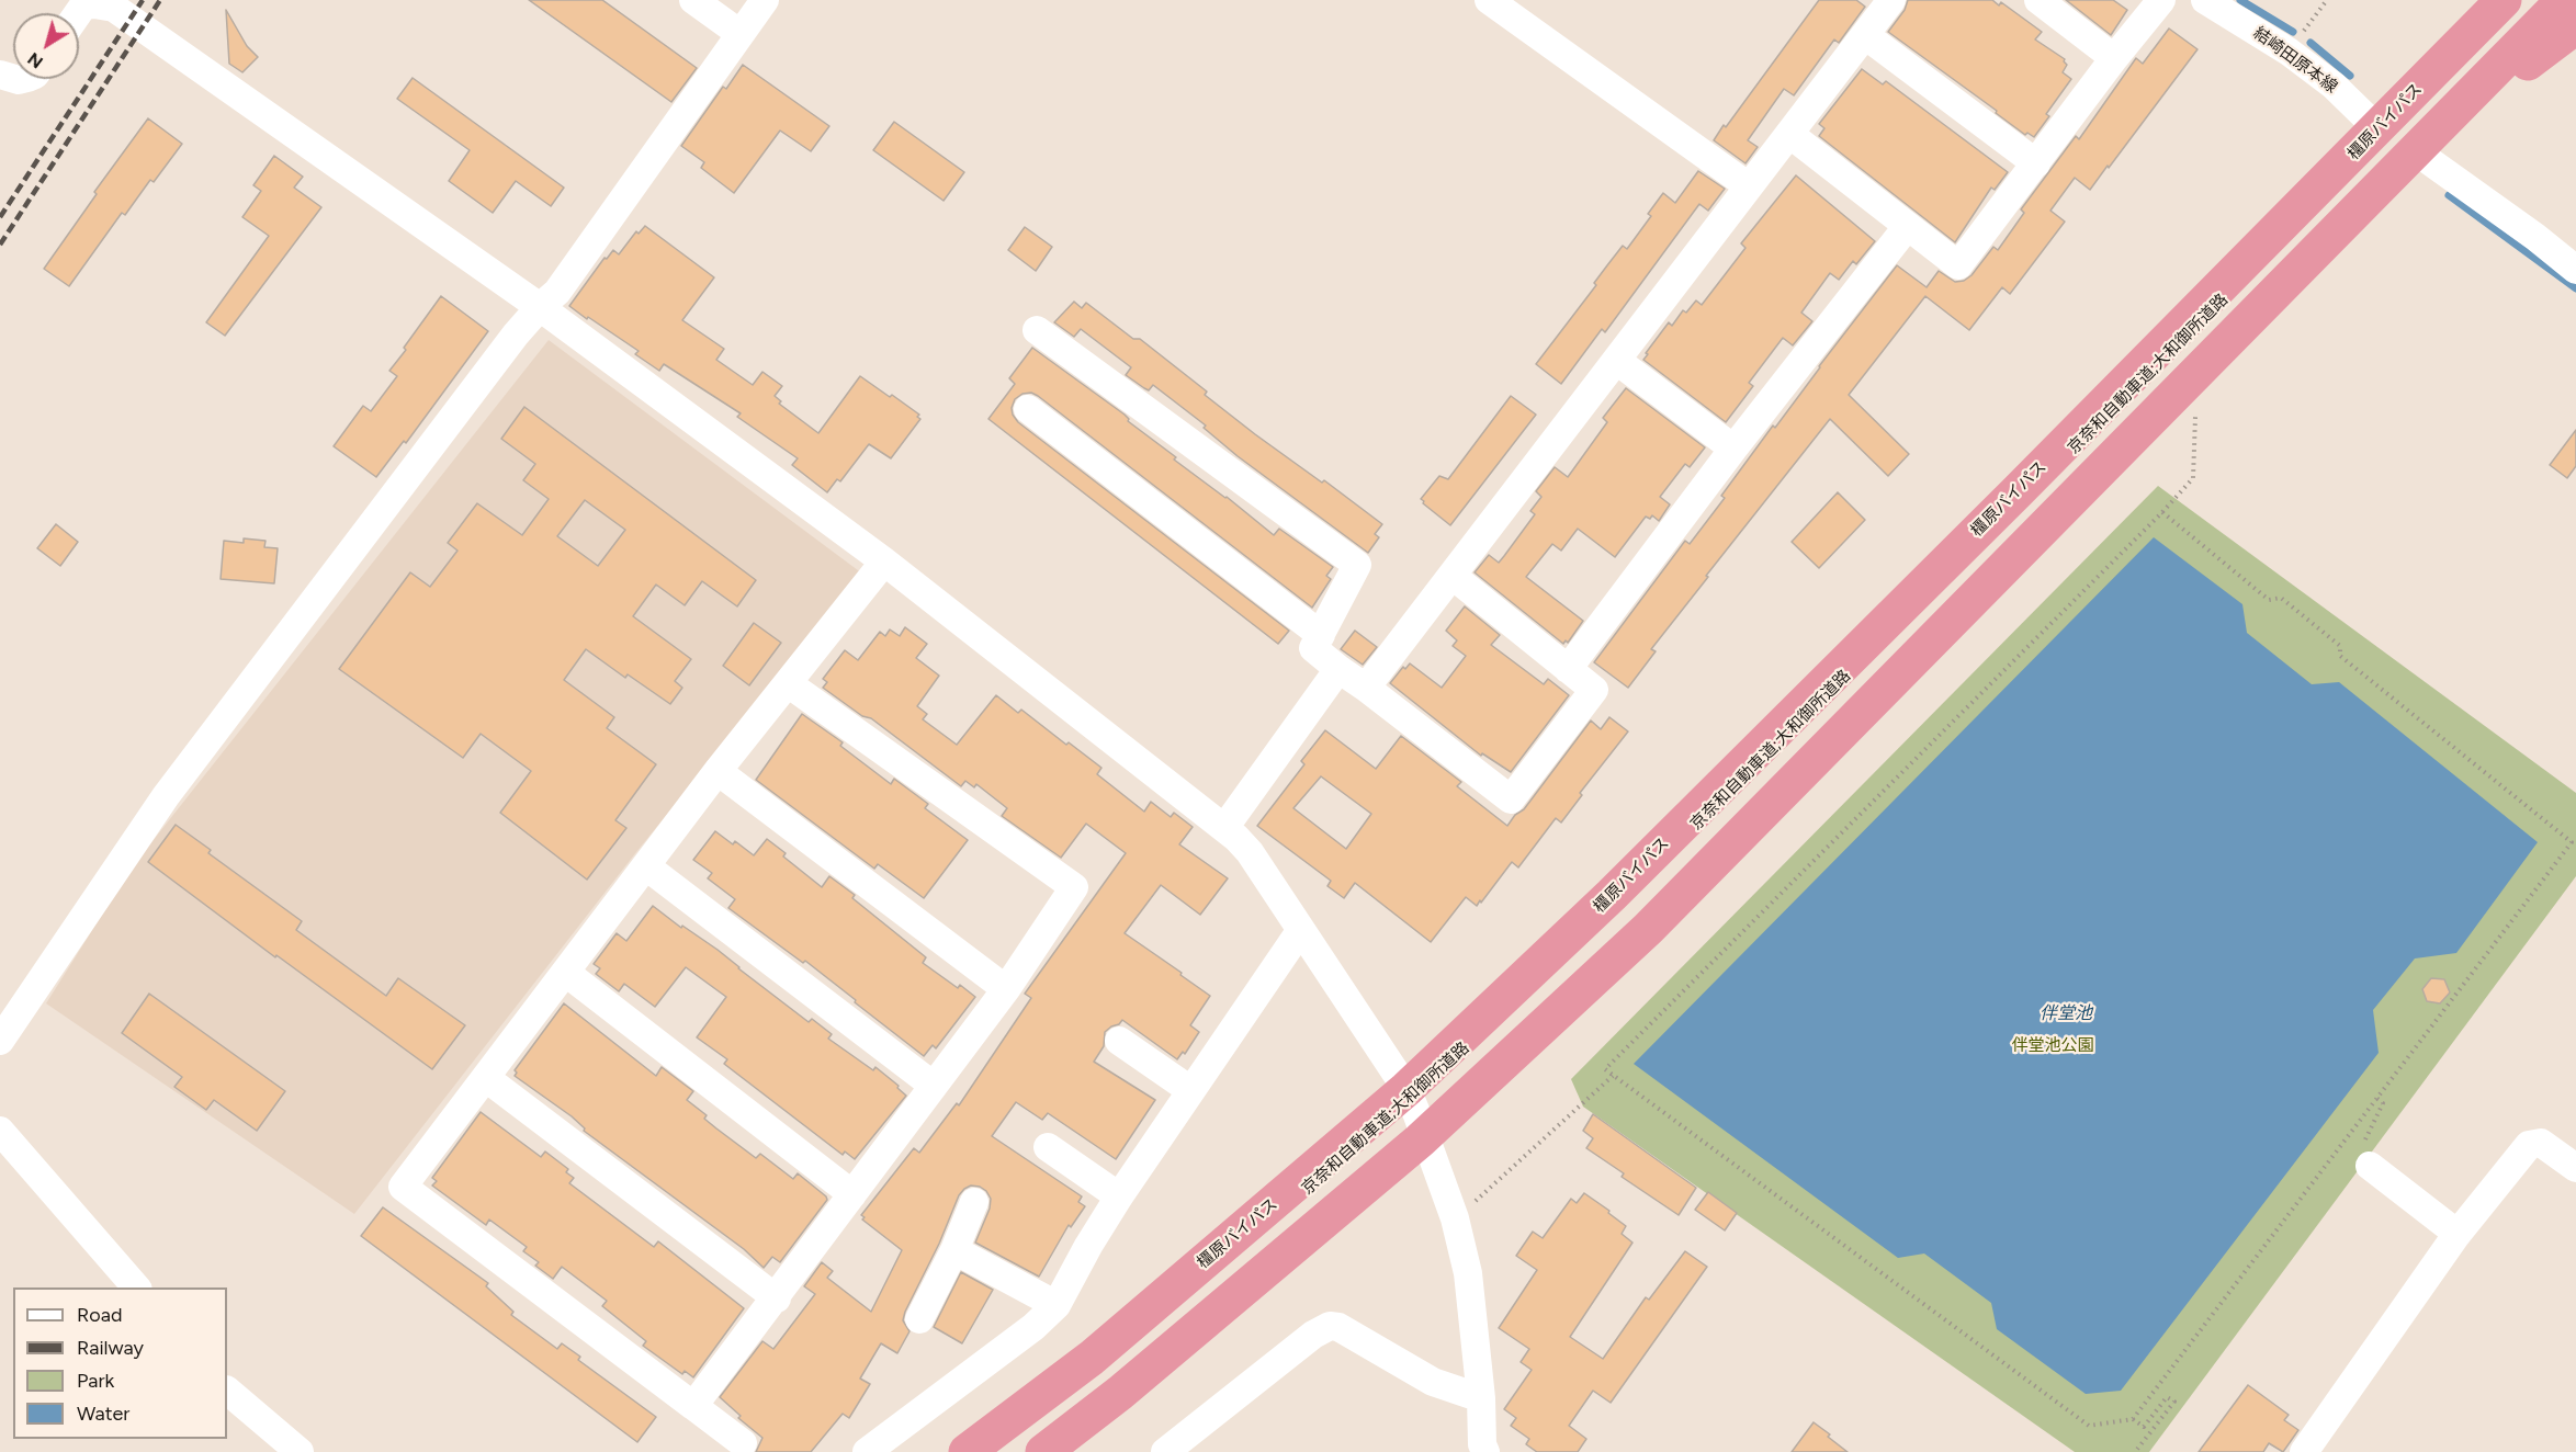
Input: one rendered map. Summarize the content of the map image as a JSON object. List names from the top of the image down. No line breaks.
{"streets":{"highway":["橿原バイパス","京奈和自動車道;大和御所道路"],"street":["結崎田原本線"]},"crossings":[["結崎田原本線","橿原バイパス"]],"water":["伴堂池"],"parks":["伴堂池公園"],"legend":["Road","Railway","Park","Water"],"north":"bottom left"}
